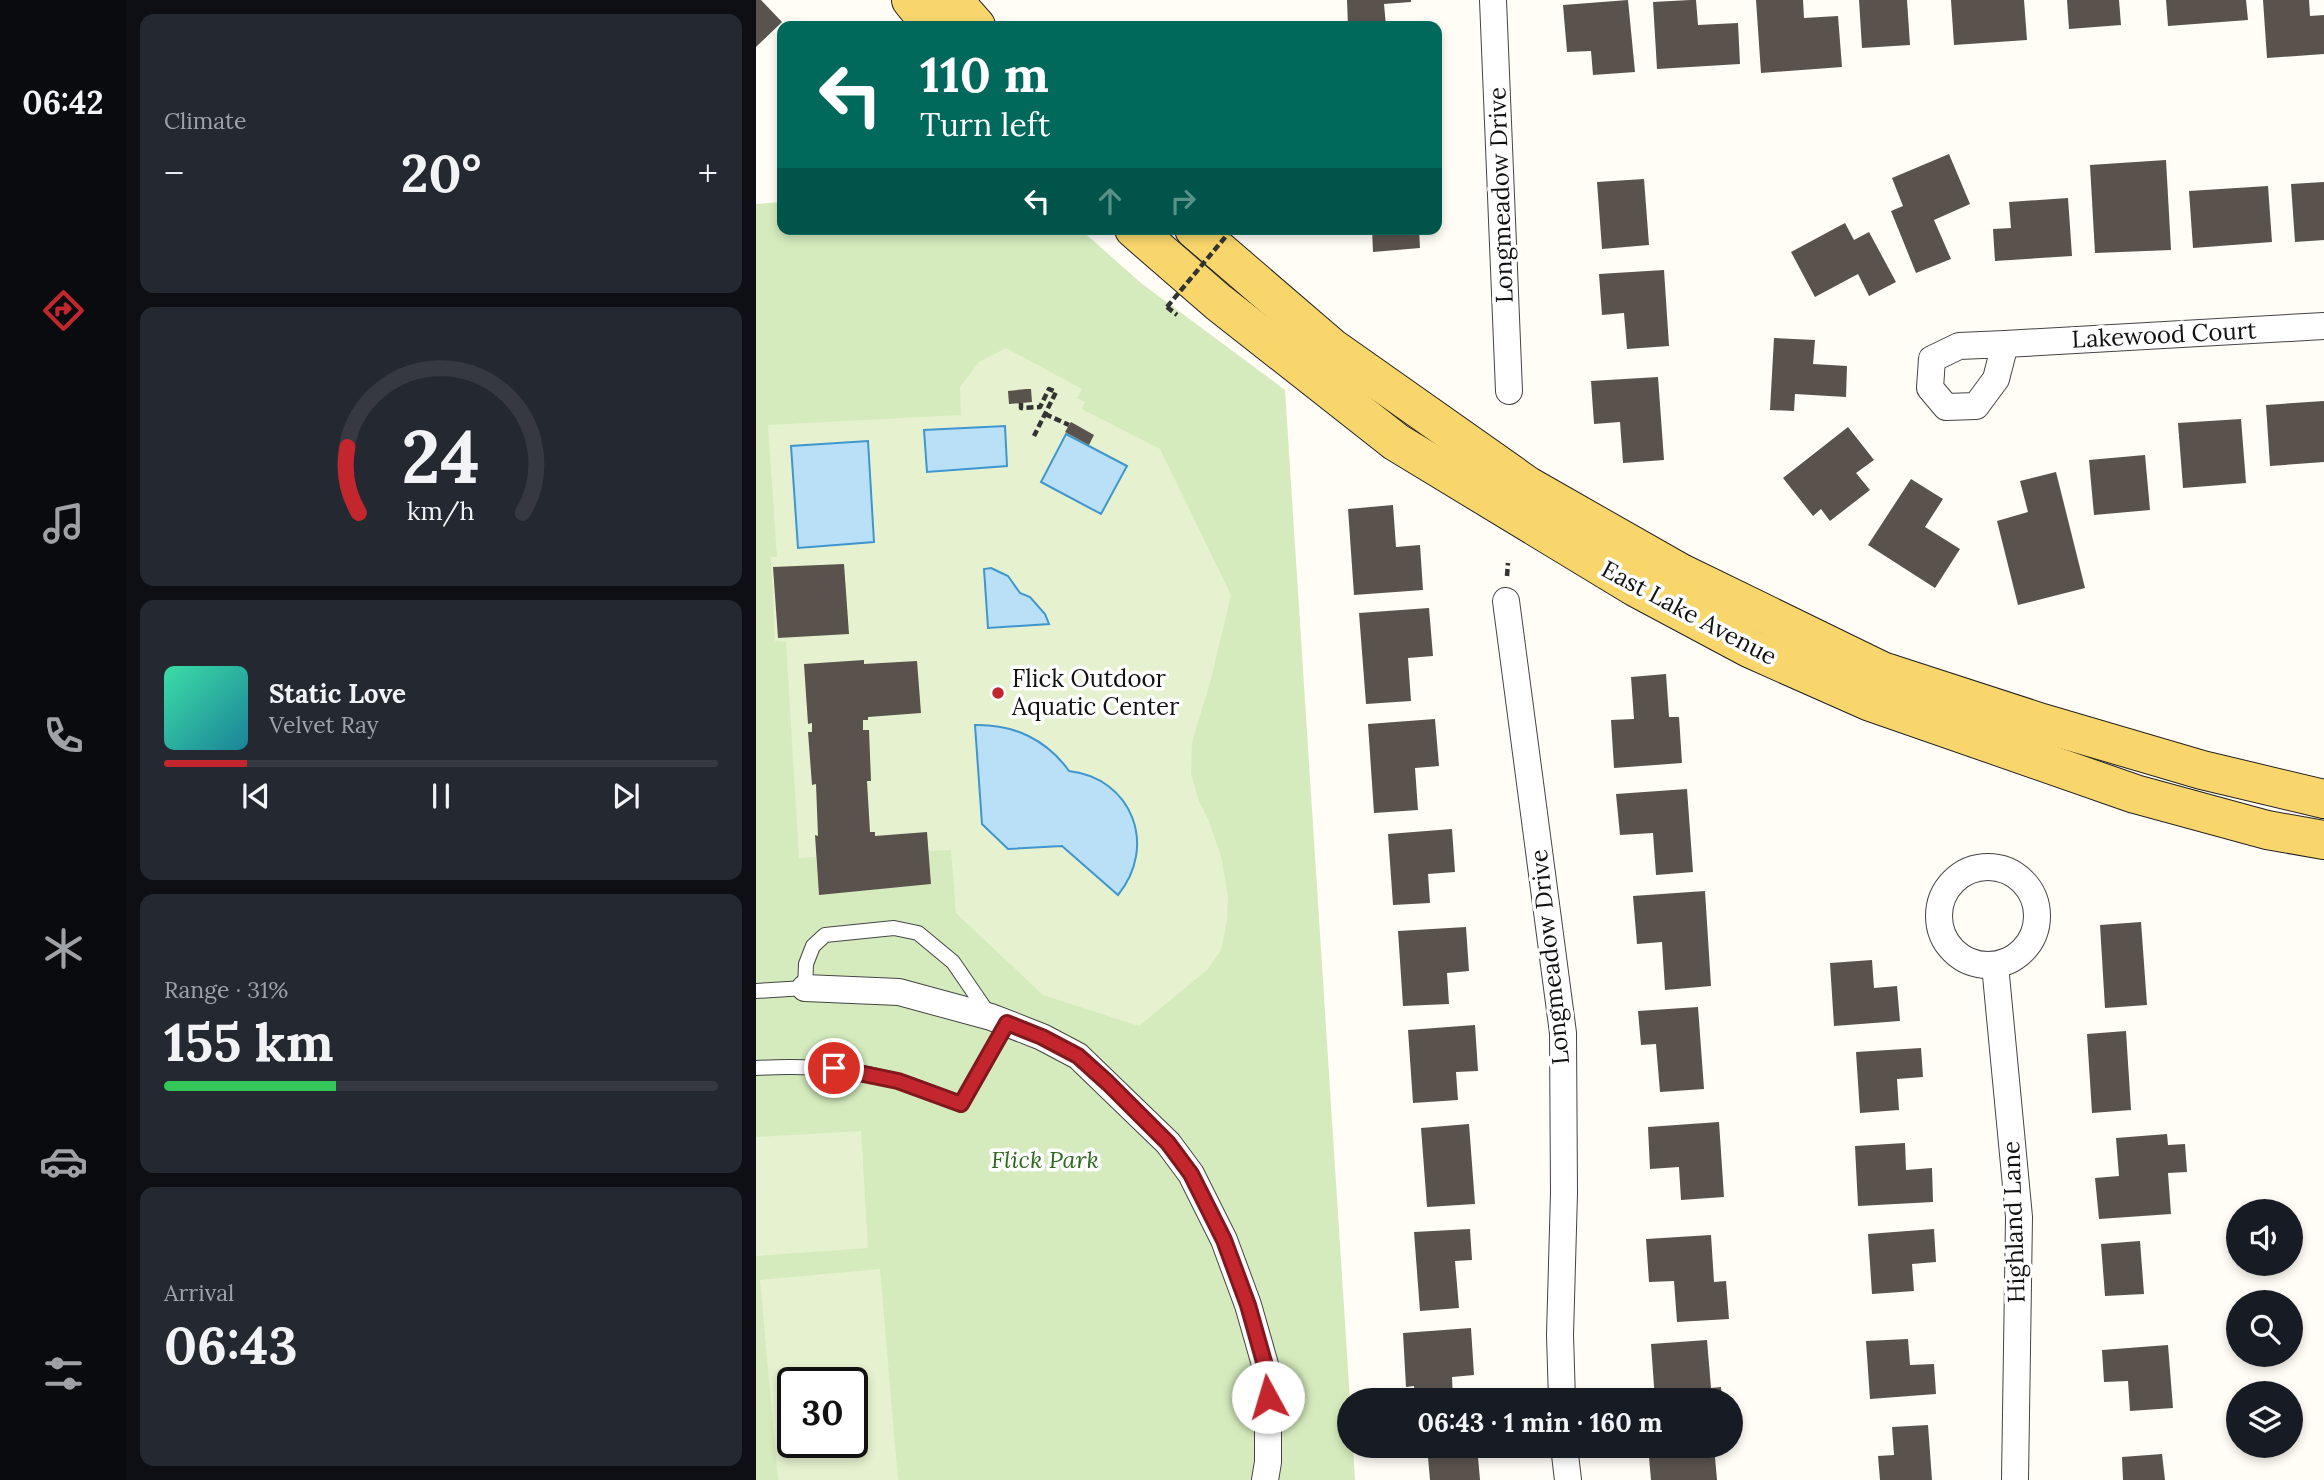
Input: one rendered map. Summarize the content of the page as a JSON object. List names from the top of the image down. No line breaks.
{"streets":{"main road":["East Lake Avenue"],"street":["Longmeadow Drive","Lakewood Court","Highland Lane"]},"parks":["Flick Park"],"places":["Flick Outdoor Aquatic Center"],"page":{"tabs":"06:42","tile":["Climate",["Range · 31%","155 km"],["Arrival","06:43"]],"turn":["110 m","Turn left"],"heat":["−","20°","+"],"song":["Static Love","Velvet Ray"],"limit":"30","trip":"06:43 · 1 min · 160 m","gauge":["24","km/h"]}}
